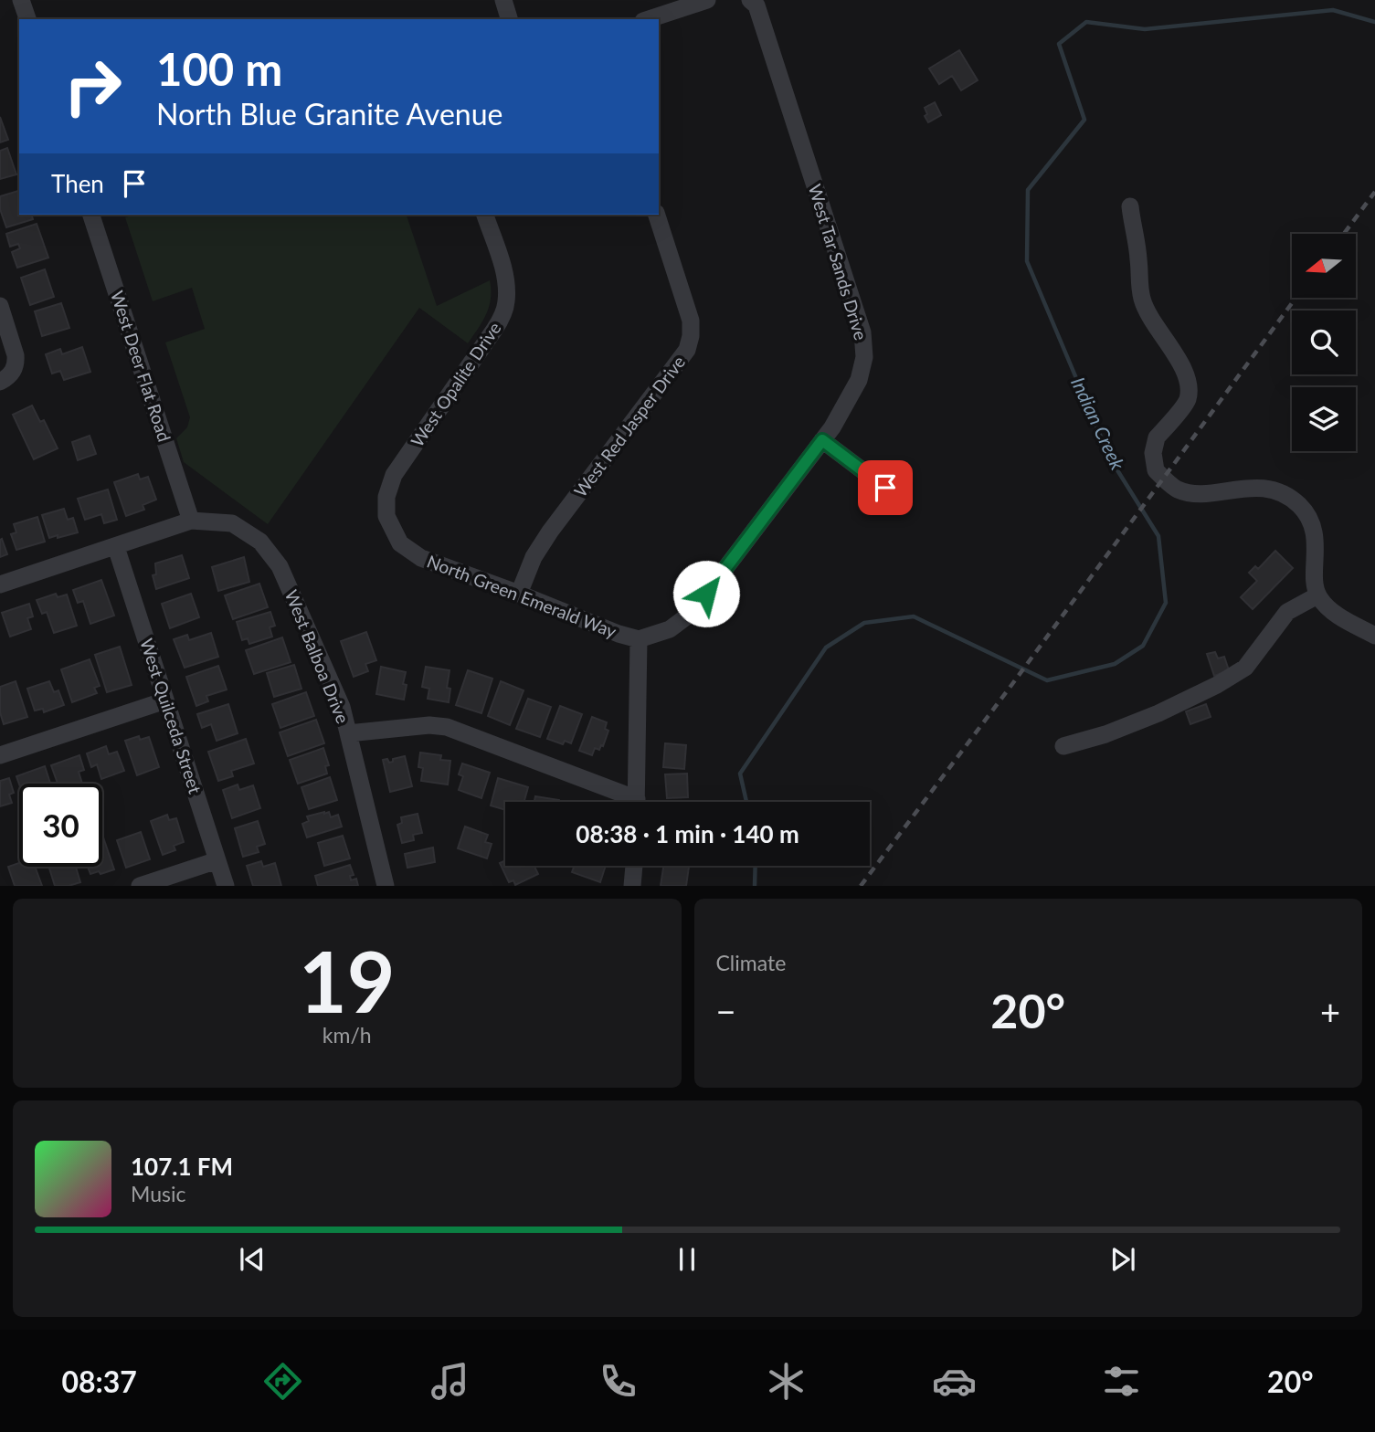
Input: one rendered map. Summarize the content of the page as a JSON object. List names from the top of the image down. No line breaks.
{"streets":{"street":["West Tar Sands Drive","West Deer Flat Road","West Opalite Drive","West Red Jasper Drive","North Green Emerald Way","West Balboa Drive","West Quilceda Street"]},"crossings":[["West Tar Sands Drive","North Green Emerald Way"],["West Deer Flat Road","West Balboa Drive"],["West Opalite Drive","North Green Emerald Way"],["West Red Jasper Drive","North Green Emerald Way"]],"water":["Indian Creek"],"north":"left","page":{"turn":["100 m","North Blue Granite Avenue"],"then":"Then","limit":"30","trip":"08:38 · 1 min · 140 m","tile":[["19","km/h"],"Climate"],"heat":["−","20°","+"],"song":["107.1 FM","Music"],"tabs":["08:37","20°"]}}
